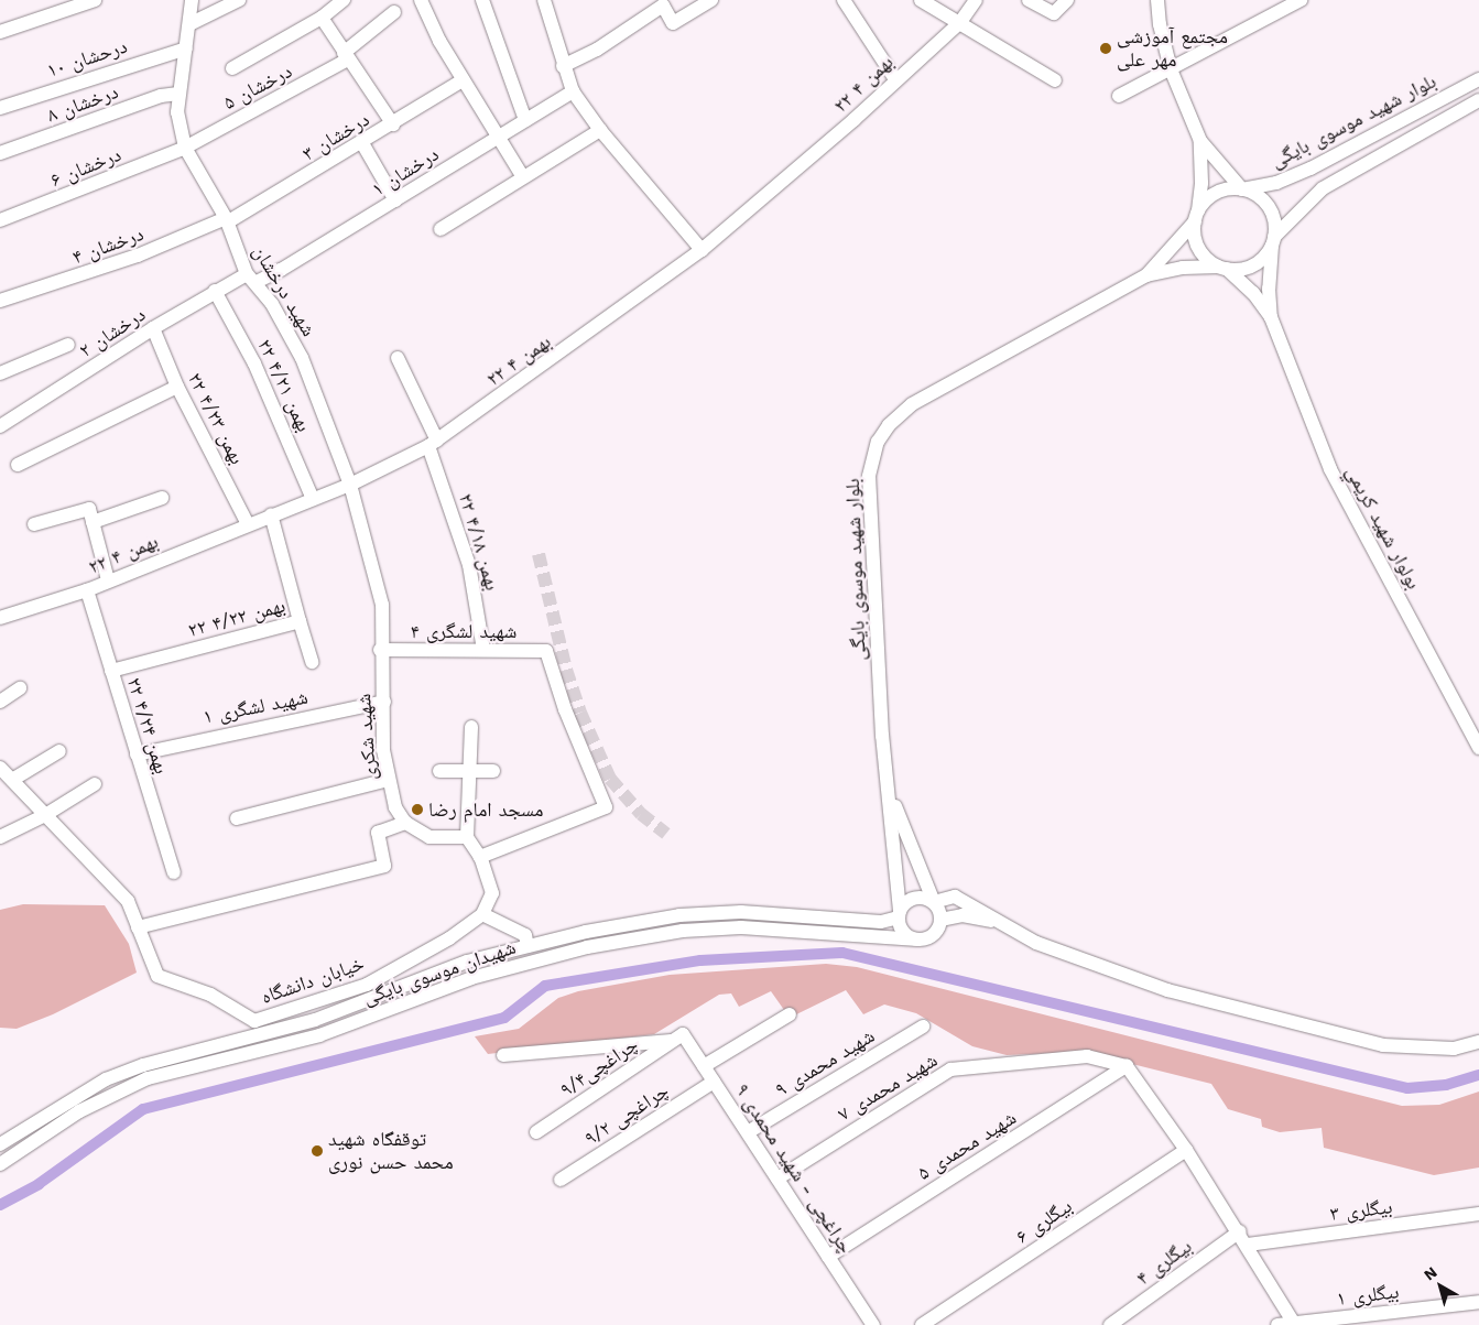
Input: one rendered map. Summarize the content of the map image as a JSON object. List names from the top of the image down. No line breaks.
{"streets":{"street":["درحشان ۱۰","۲۲ بهمن ۴","درخشان ۵","درخشان ۸","بلوار شهید موسوی بایگی","درخشان ۳","درخشان ۶","درخشان ۱","درخشان ۴","شهید درخشان","درخشان ۲","۲۲ بهمن ۴/۲۱","۲۲ بهمن ۴/۲۳","بولوار شهيد كريمي","۲۲ بهمن ۴/۱۸","۲۲ بهمن ۴/۲۲","شهید لشگری ۴","شهید لشگری ۱","۲۲ بهمن ۴/۲۴","شهید شکری","شهیدان موسوی بایگی","خیابان دانشگاه","شهید محمدی ۹","۹/۴چراغچی","شهید محمدی ۷","۹/۲ چراغچی","شهید محمدی ۵","۹ چراغچی - شهید محمدی","بیگلری ۳","بیگلری ۶","بیگلری ۴","بیگلری ۱"]},"crossings":[["درحشان ۱۰","شهید درخشان"],["۲۲ بهمن ۴","شهید درخشان"],["۲۲ بهمن ۴","۲۲ بهمن ۴/۲۱"],["۲۲ بهمن ۴","۲۲ بهمن ۴/۲۳"],["۲۲ بهمن ۴","۲۲ بهمن ۴/۱۸"],["۲۲ بهمن ۴","۲۲ بهمن ۴/۲۲"],["۲۲ بهمن ۴","۲۲ بهمن ۴/۲۴"],["درخشان ۵","درخشان ۶"],["درخشان ۵","شهید درخشان"],["درخشان ۸","شهید درخشان"],["بلوار شهید موسوی بایگی","بولوار شهيد كريمي"],["بلوار شهید موسوی بایگی","شهیدان موسوی بایگی"],["درخشان ۳","درخشان ۴"],["درخشان ۳","شهید درخشان"],["درخشان ۶","شهید درخشان"],["درخشان ۱","شهید درخشان"],["درخشان ۱","درخشان ۲"],["درخشان ۴","شهید درخشان"],["شهید درخشان","درخشان ۲"],["شهید درخشان","شهید لشگری ۴"],["شهید درخشان","شهید شکری"],["درخشان ۲","۲۲ بهمن ۴/۲۱"],["درخشان ۲","۲۲ بهمن ۴/۲۳"],["۲۲ بهمن ۴/۱۸","شهید لشگری ۴"],["۲۲ بهمن ۴/۲۲","۲۲ بهمن ۴/۲۴"],["شهید لشگری ۴","شهید شکری"],["شهید لشگری ۱","۲۲ بهمن ۴/۲۴"],["شهید لشگری ۱","شهید شکری"],["شهید محمدی ۹","۹ چراغچی - شهید محمدی"],["۹/۴چراغچی","۹ چراغچی - شهید محمدی"],["شهید محمدی ۷","شهید محمدی ۵"],["شهید محمدی ۷","۹ چراغچی - شهید محمدی"],["۹/۲ چراغچی","۹ چراغچی - شهید محمدی"],["شهید محمدی ۵","۹ چراغچی - شهید محمدی"]],"places":["مجتمع آموزشی مهر علی","مسجد امام رضا","توقفگاه شهید محمد حسن نوری"],"north":"top left"}
